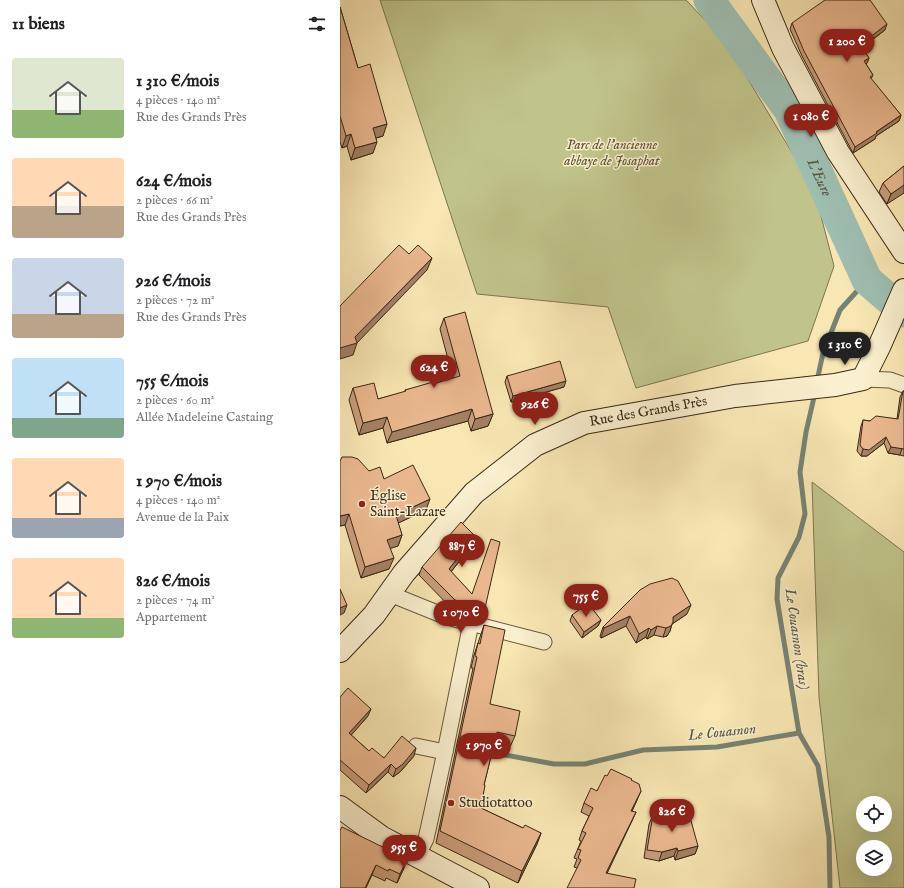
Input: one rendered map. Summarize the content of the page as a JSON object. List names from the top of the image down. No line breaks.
{"streets":{"street":["Rue des Grands Près"]},"water":["L'Eure","Le Couasnon (bras)","Le Couasnon"],"parks":["Parc de l'ancienne abbaye de Josaphat"],"places":["Église Saint-Lazare","Studiotattoo"],"page":{"heading":"11 biens","price":["1 200 €","1 080 €","1 310 €","624 €","926 €","887 €","755 €","1 070 €","1 970 €","826 €","955 €"],"list":[{"name":"1 310 €/mois","note":"4 pièces · 140 m² · Rue des Grands Près"},{"name":"624 €/mois","note":"2 pièces · 66 m² · Rue des Grands Près"},{"name":"926 €/mois","note":"2 pièces · 72 m² · Rue des Grands Près"},{"name":"755 €/mois","note":"2 pièces · 60 m² · Allée Madeleine Castaing"},{"name":"1 970 €/mois","note":"4 pièces · 140 m² · Avenue de la Paix"},{"name":"826 €/mois","note":"2 pièces · 74 m² · Appartement"}]}}
